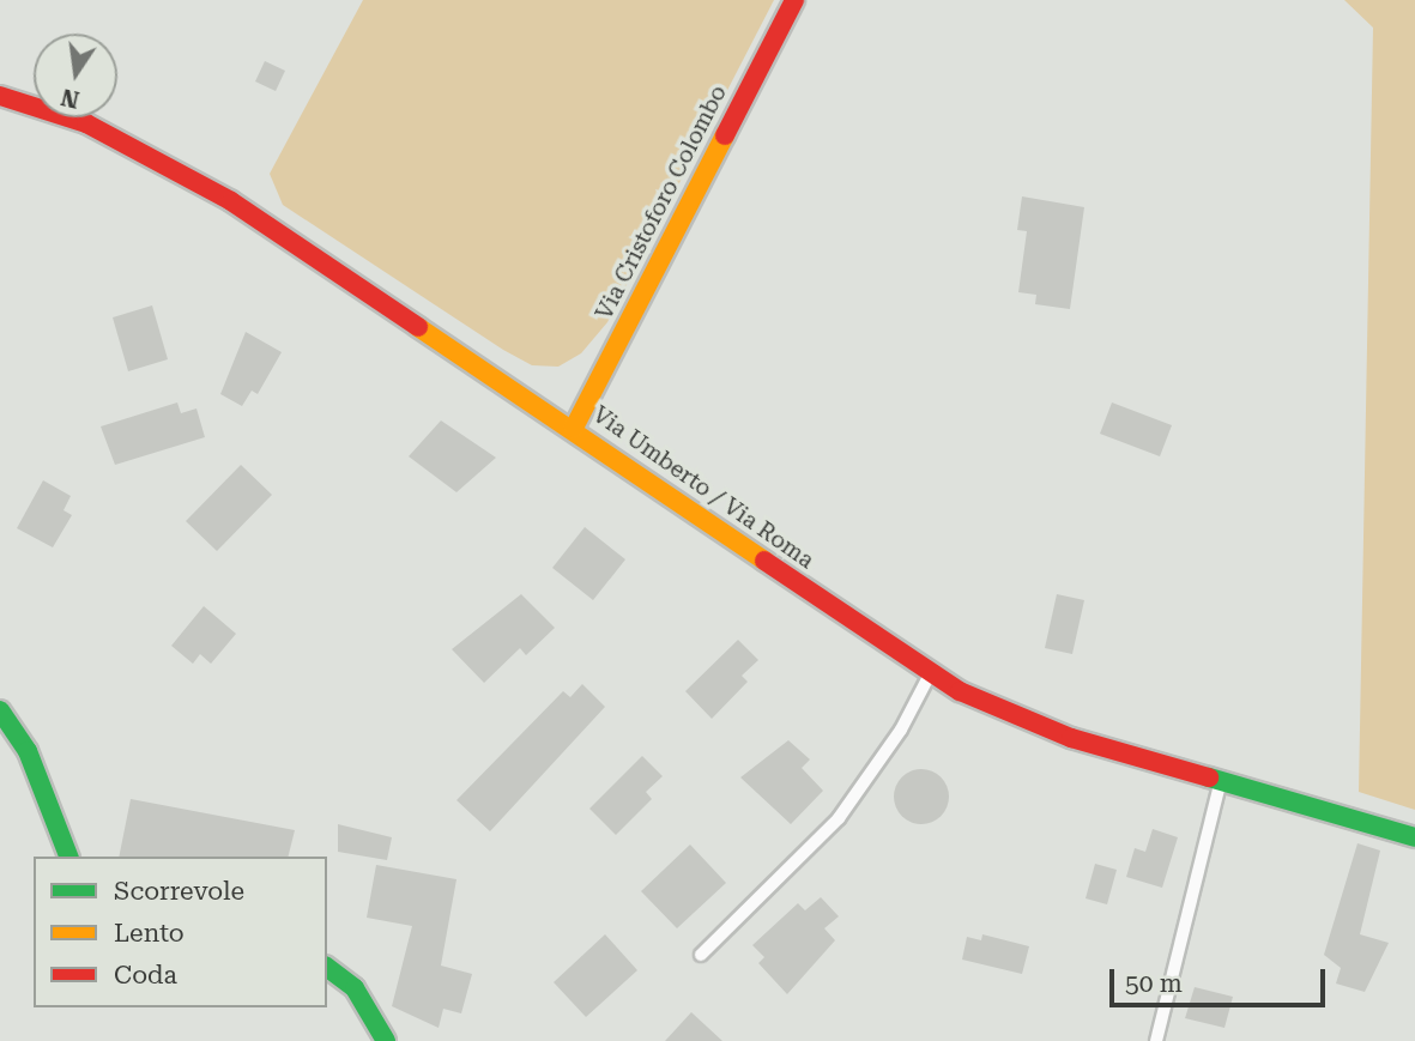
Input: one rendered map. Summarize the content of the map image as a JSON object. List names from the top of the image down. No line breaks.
{"streets":{"main road":["Via Cristoforo Colombo","Via Umberto / Via Roma"]},"crossings":[["Via Cristoforo Colombo","Via Umberto / Via Roma"]],"legend":["Scorrevole","Lento","Coda"],"scale_bar":"50 m","north":"bottom"}
